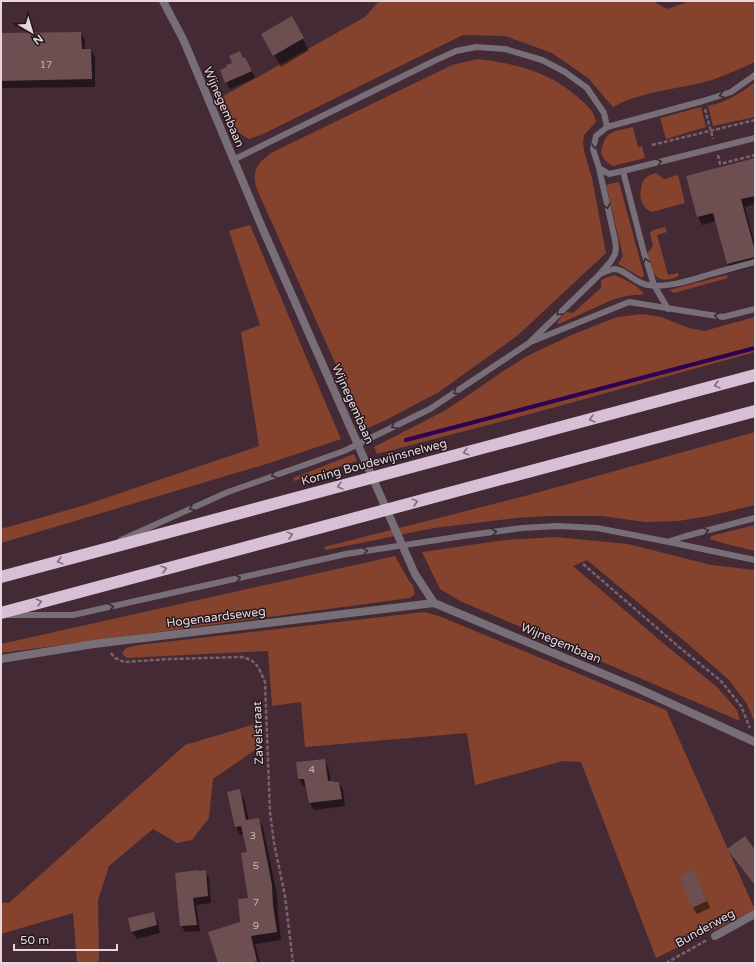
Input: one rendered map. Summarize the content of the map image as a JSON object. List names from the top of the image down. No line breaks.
{"streets":{"highway":["Koning Boudewijnsnelweg"],"street":["Wijnegembaan","Hogenaardseweg","Bunderweg"],"path":["Zavelstraat"]},"crossings":[["Wijnegembaan","Hogenaardseweg"],["Hogenaardseweg","Zavelstraat"]],"house_numbers":["17","4","3","5","7","9"],"scale_bar":"50 m","north":"bottom right"}
